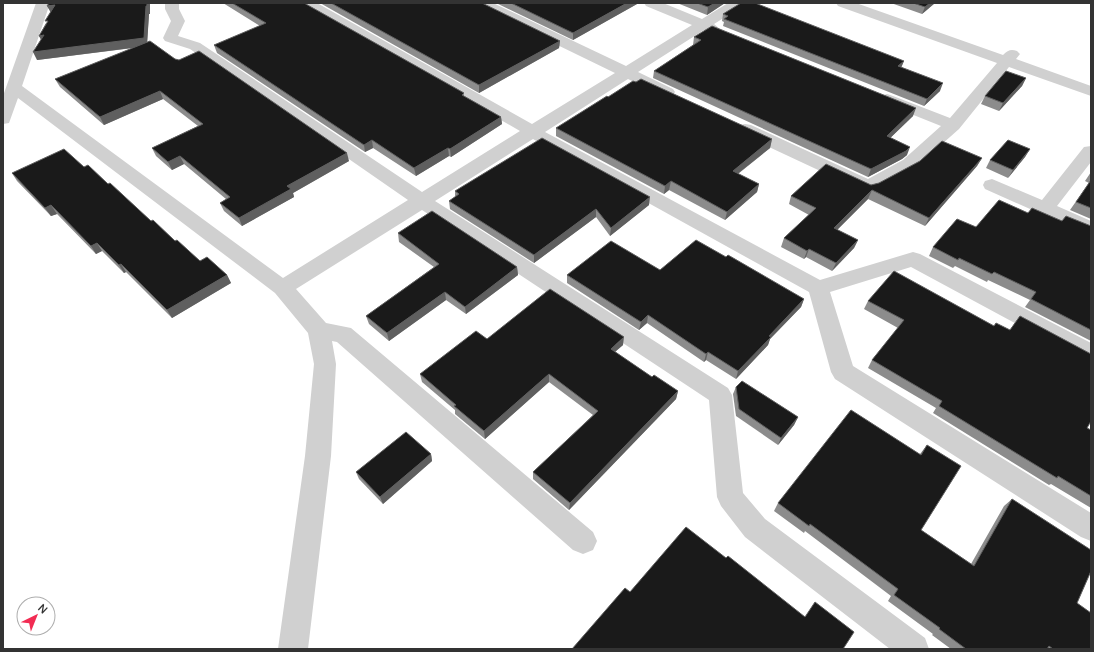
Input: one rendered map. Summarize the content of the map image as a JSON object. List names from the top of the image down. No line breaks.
{"north":"top right"}
